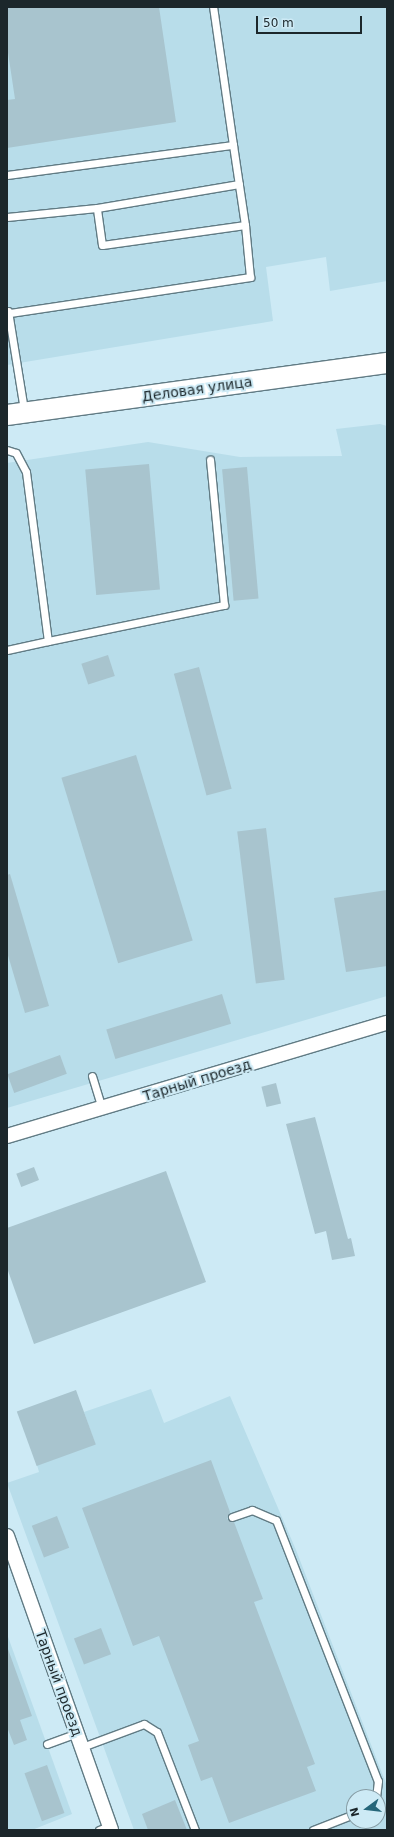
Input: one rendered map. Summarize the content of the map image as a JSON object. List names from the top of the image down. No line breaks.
{"streets":{"street":["Деловая улица","Тарный проезд"]},"scale_bar":"50 m","north":"left"}
